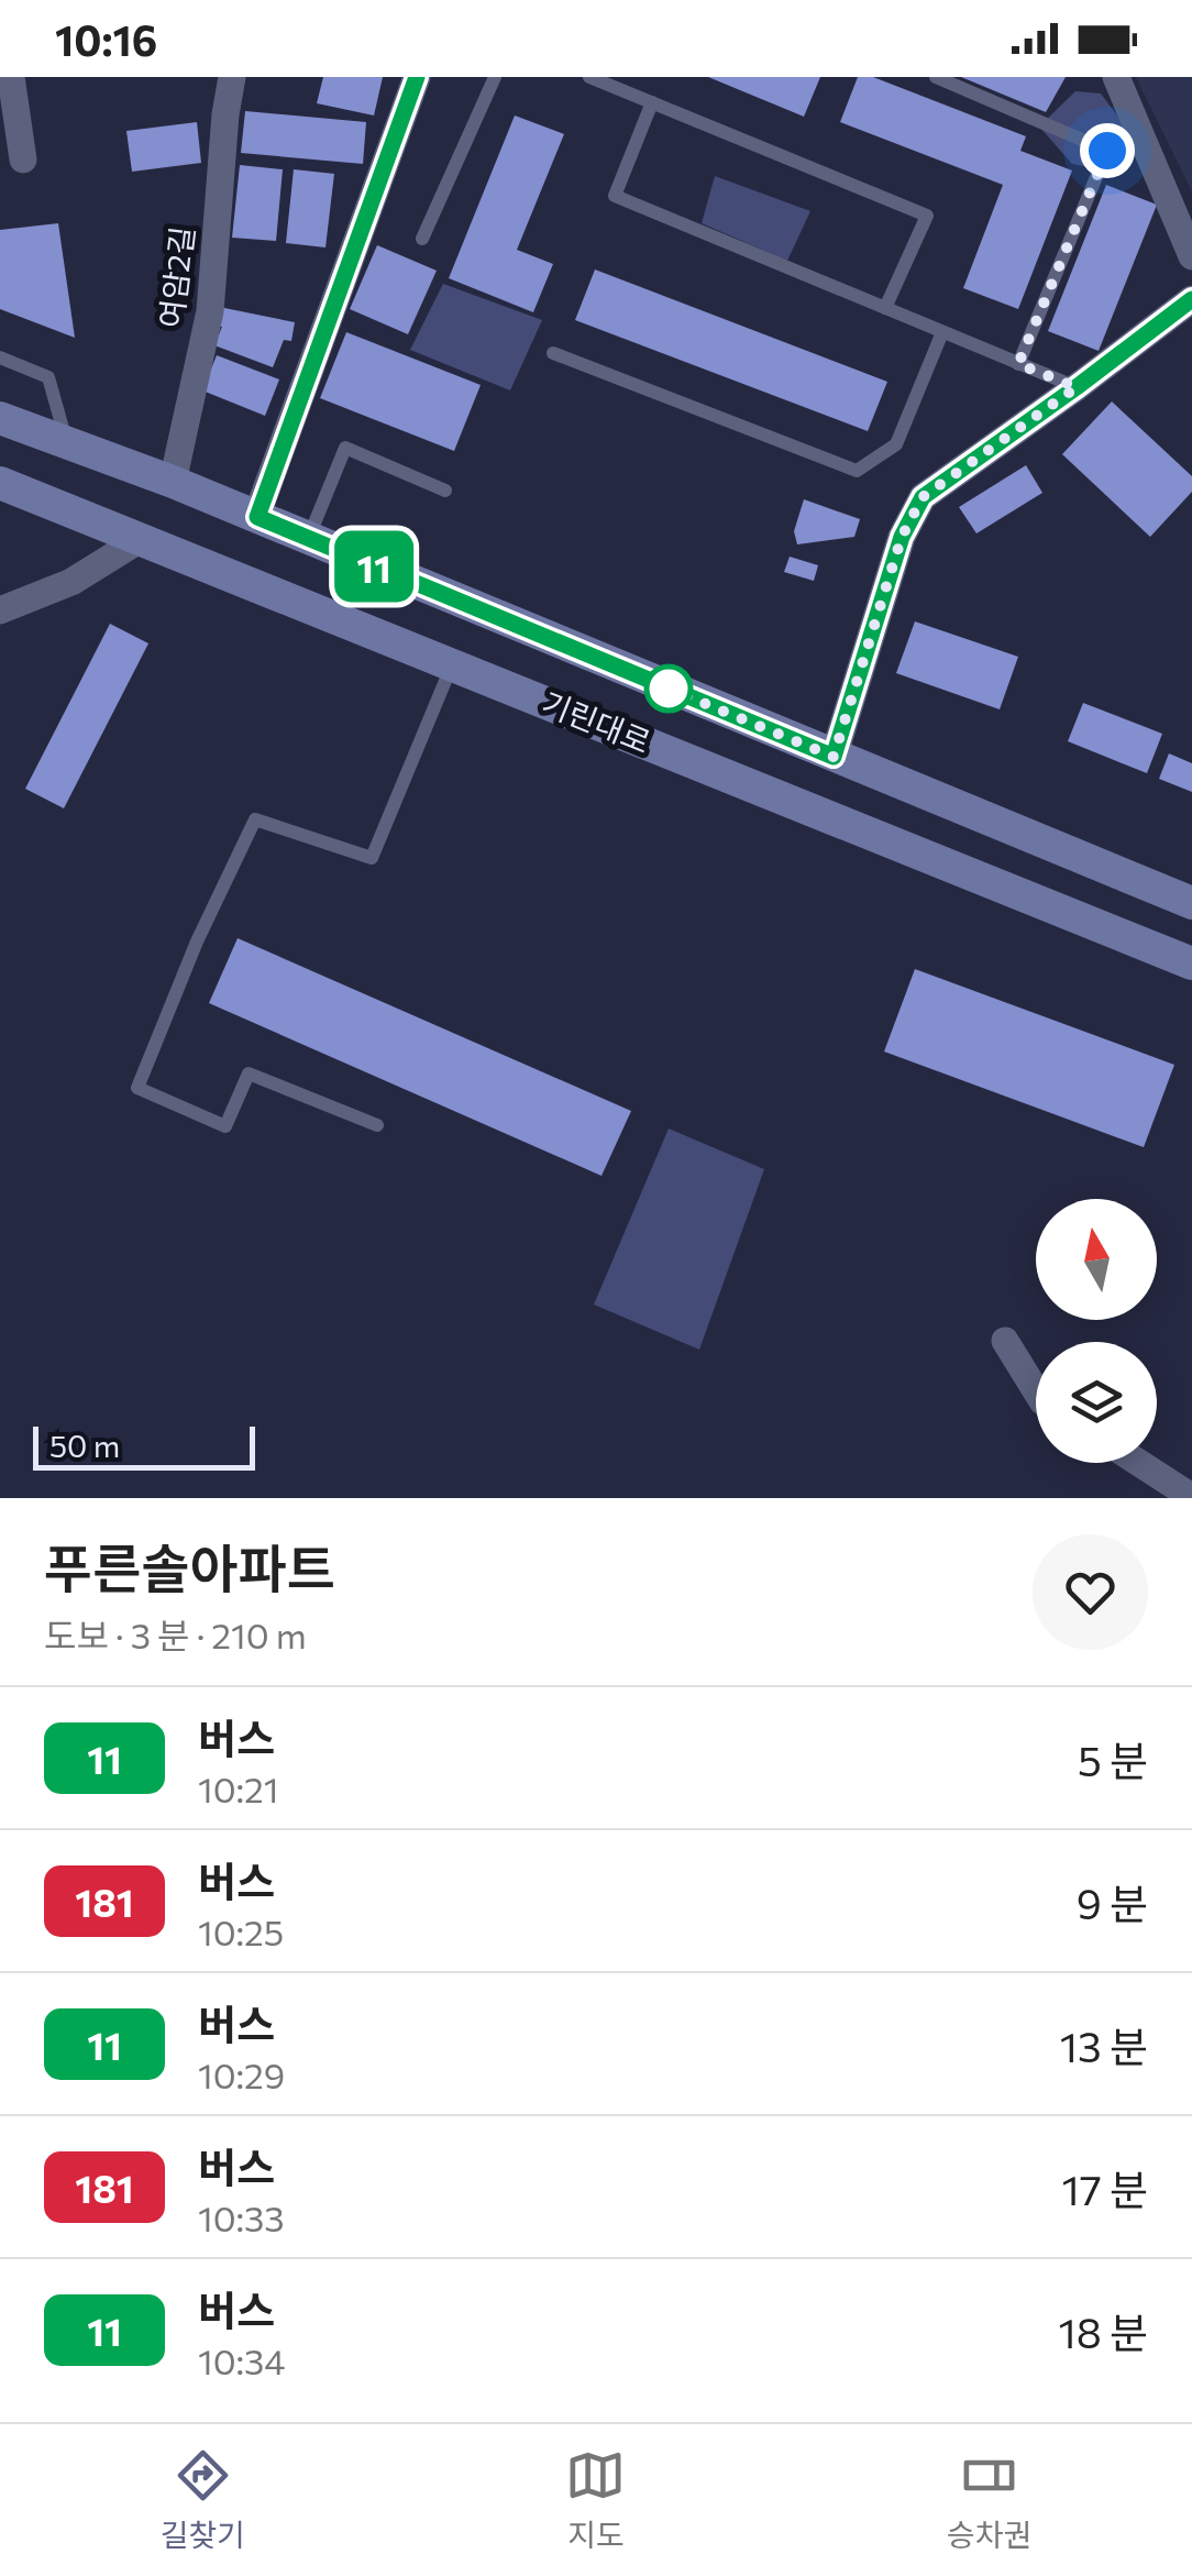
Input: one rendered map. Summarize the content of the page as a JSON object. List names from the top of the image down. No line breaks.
{"streets":{"street":["여암2길","기린대로"]},"crossings":[["여암2길","기린대로"]],"lines":["bus line 11"],"scale_bar":"50 m","north":"top","page":{"status":"10:16","on_map":"11","scale":"50 m","heading":["푸른솔아파트","도보 · 3 분 · 210 m"],"list":[{"mark":"11","name":"버스","note":"10:21","value":"5 분"},{"mark":"181","name":"버스","note":"10:25","value":"9 분"},{"mark":"11","name":"버스","note":"10:29","value":"13 분"},{"mark":"181","name":"버스","note":"10:33","value":"17 분"},{"mark":"11","name":"버스","note":"10:34","value":"18 분"}],"tabs":["길찾기","지도","승차권"]}}
